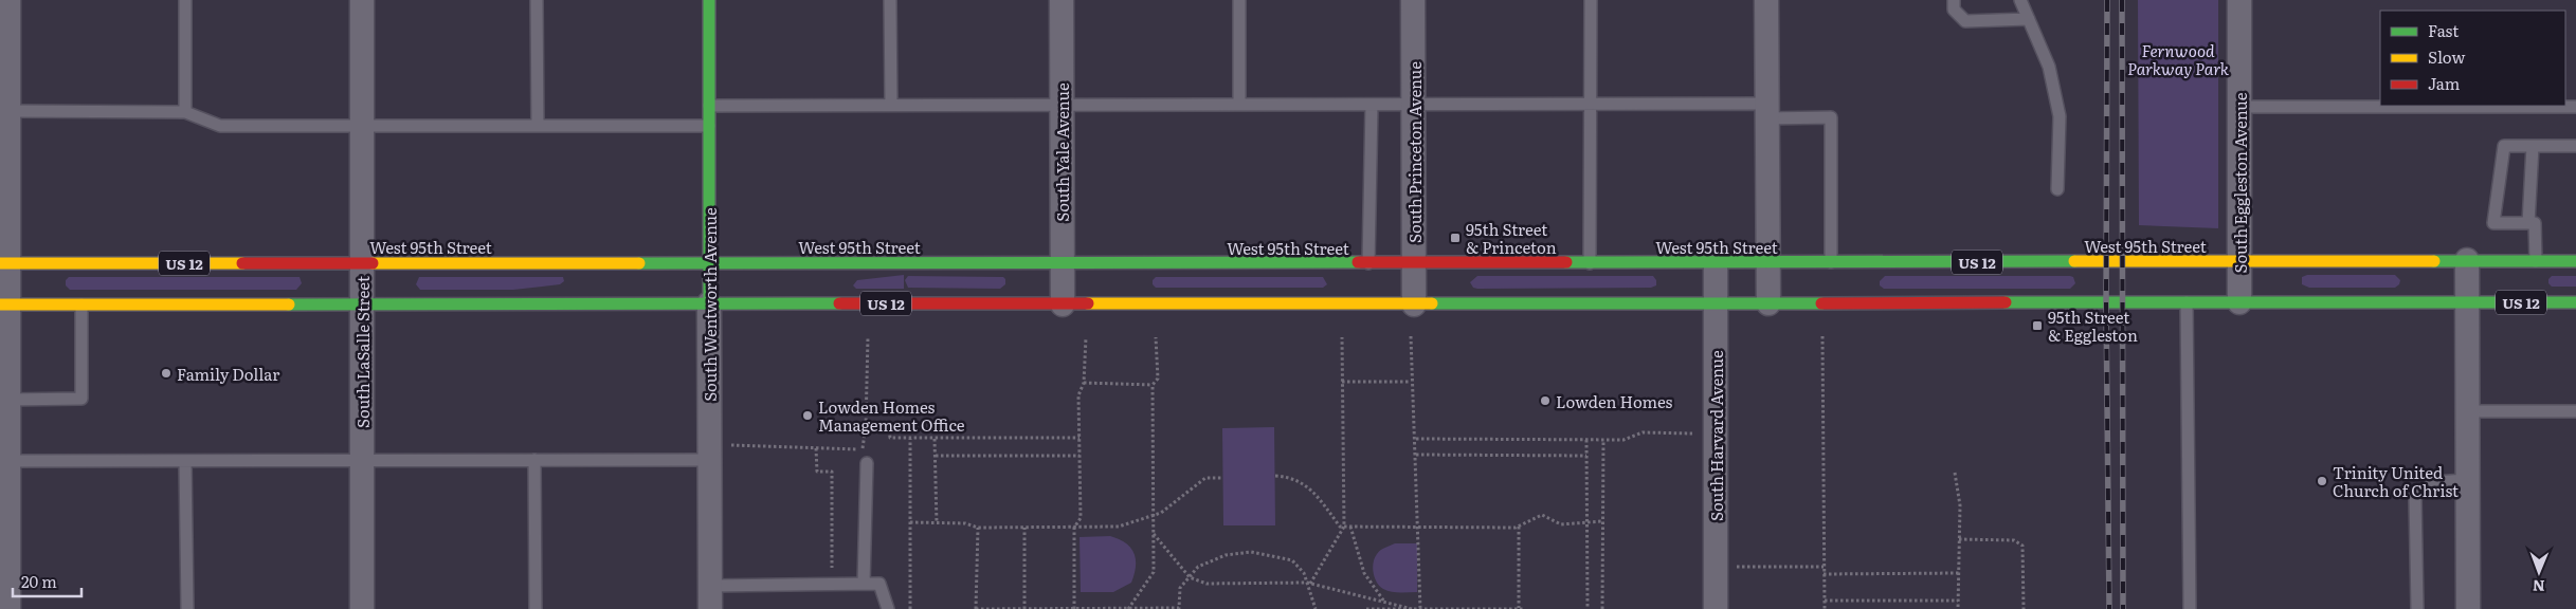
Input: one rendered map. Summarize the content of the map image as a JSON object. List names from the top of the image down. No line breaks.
{"streets":{"main road":["West 95th Street","US 12","South Wentworth Avenue"],"street":["South Yale Avenue","South Princeton Avenue","South Eggleston Avenue","South LaSalle Street","South Harvard Avenue"]},"crossings":[["South Yale Avenue","West 95th Street"],["South Yale Avenue","US 12"],["South Princeton Avenue","West 95th Street"],["South Princeton Avenue","US 12"],["South Eggleston Avenue","West 95th Street"],["South Eggleston Avenue","US 12"],["West 95th Street","South Wentworth Avenue"],["West 95th Street","South LaSalle Street"],["West 95th Street","South Harvard Avenue"],["US 12","South Wentworth Avenue"],["US 12","South LaSalle Street"],["US 12","South Harvard Avenue"]],"parks":["Fernwood Parkway Park"],"places":{"transit":["95th Street & Princeton","95th Street & Eggleston"],"other":["Family Dollar","Lowden Homes","Lowden Homes Management Office","Trinity United Church of Christ"]},"legend":["Fast","Slow","Jam"],"scale_bar":"20 m","north":"bottom"}
